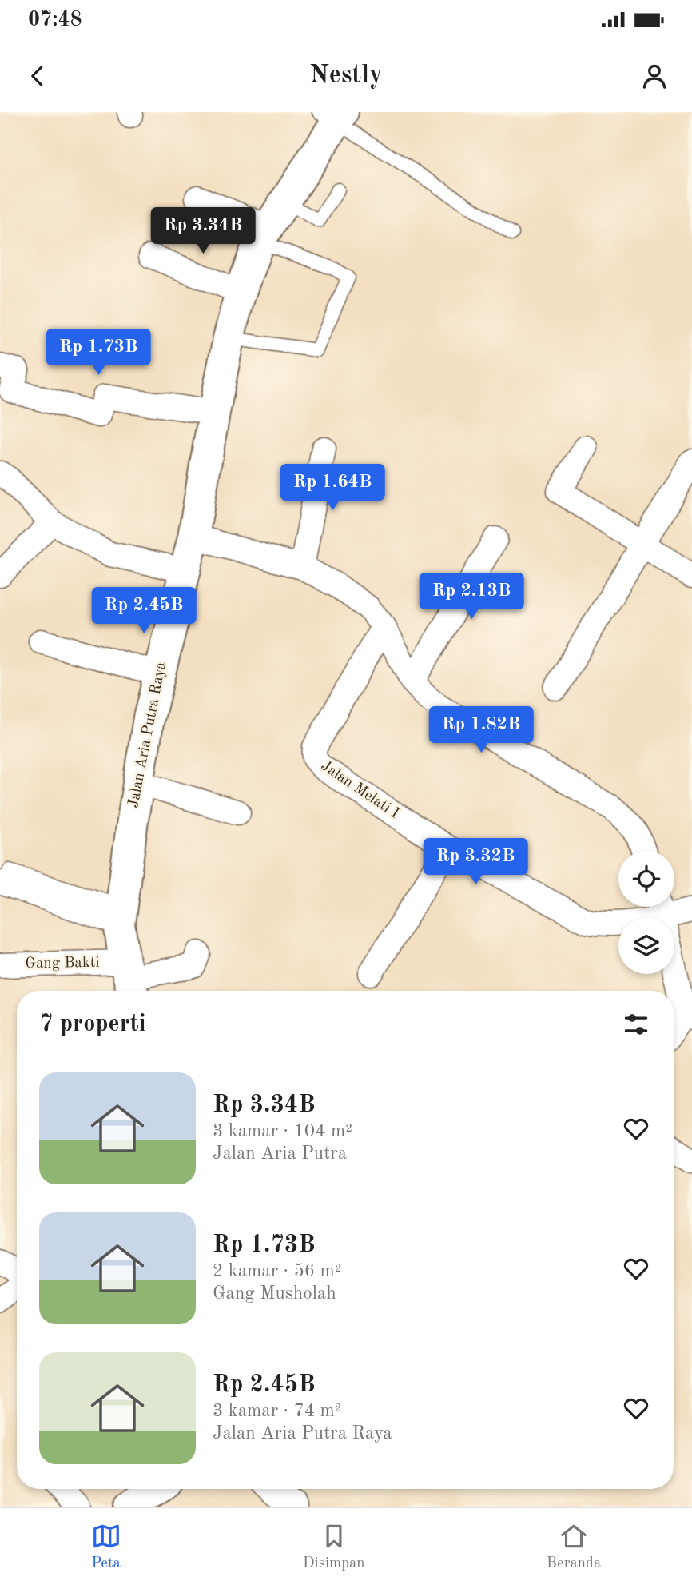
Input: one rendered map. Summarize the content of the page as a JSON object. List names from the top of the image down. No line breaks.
{"streets":{"main road":["Jalan Aria Putra Raya"],"street":["Jalan Melati I","Gang Bakti"]},"crossings":[["Jalan Aria Putra Raya","Gang Bakti"]],"page":{"status":"07:48","header":"Nestly","price":["Rp 3.34B","Rp 1.73B","Rp 1.64B","Rp 2.13B","Rp 2.45B","Rp 1.82B","Rp 3.32B"],"heading":"7 properti","list":[{"name":"Rp 3.34B","note":"3 kamar · 104 m² · Jalan Aria Putra"},{"name":"Rp 1.73B","note":"2 kamar · 56 m² · Gang Musholah"},{"name":"Rp 2.45B","note":"3 kamar · 74 m² · Jalan Aria Putra Raya"}],"tabs":["Peta","Disimpan","Beranda"]}}
